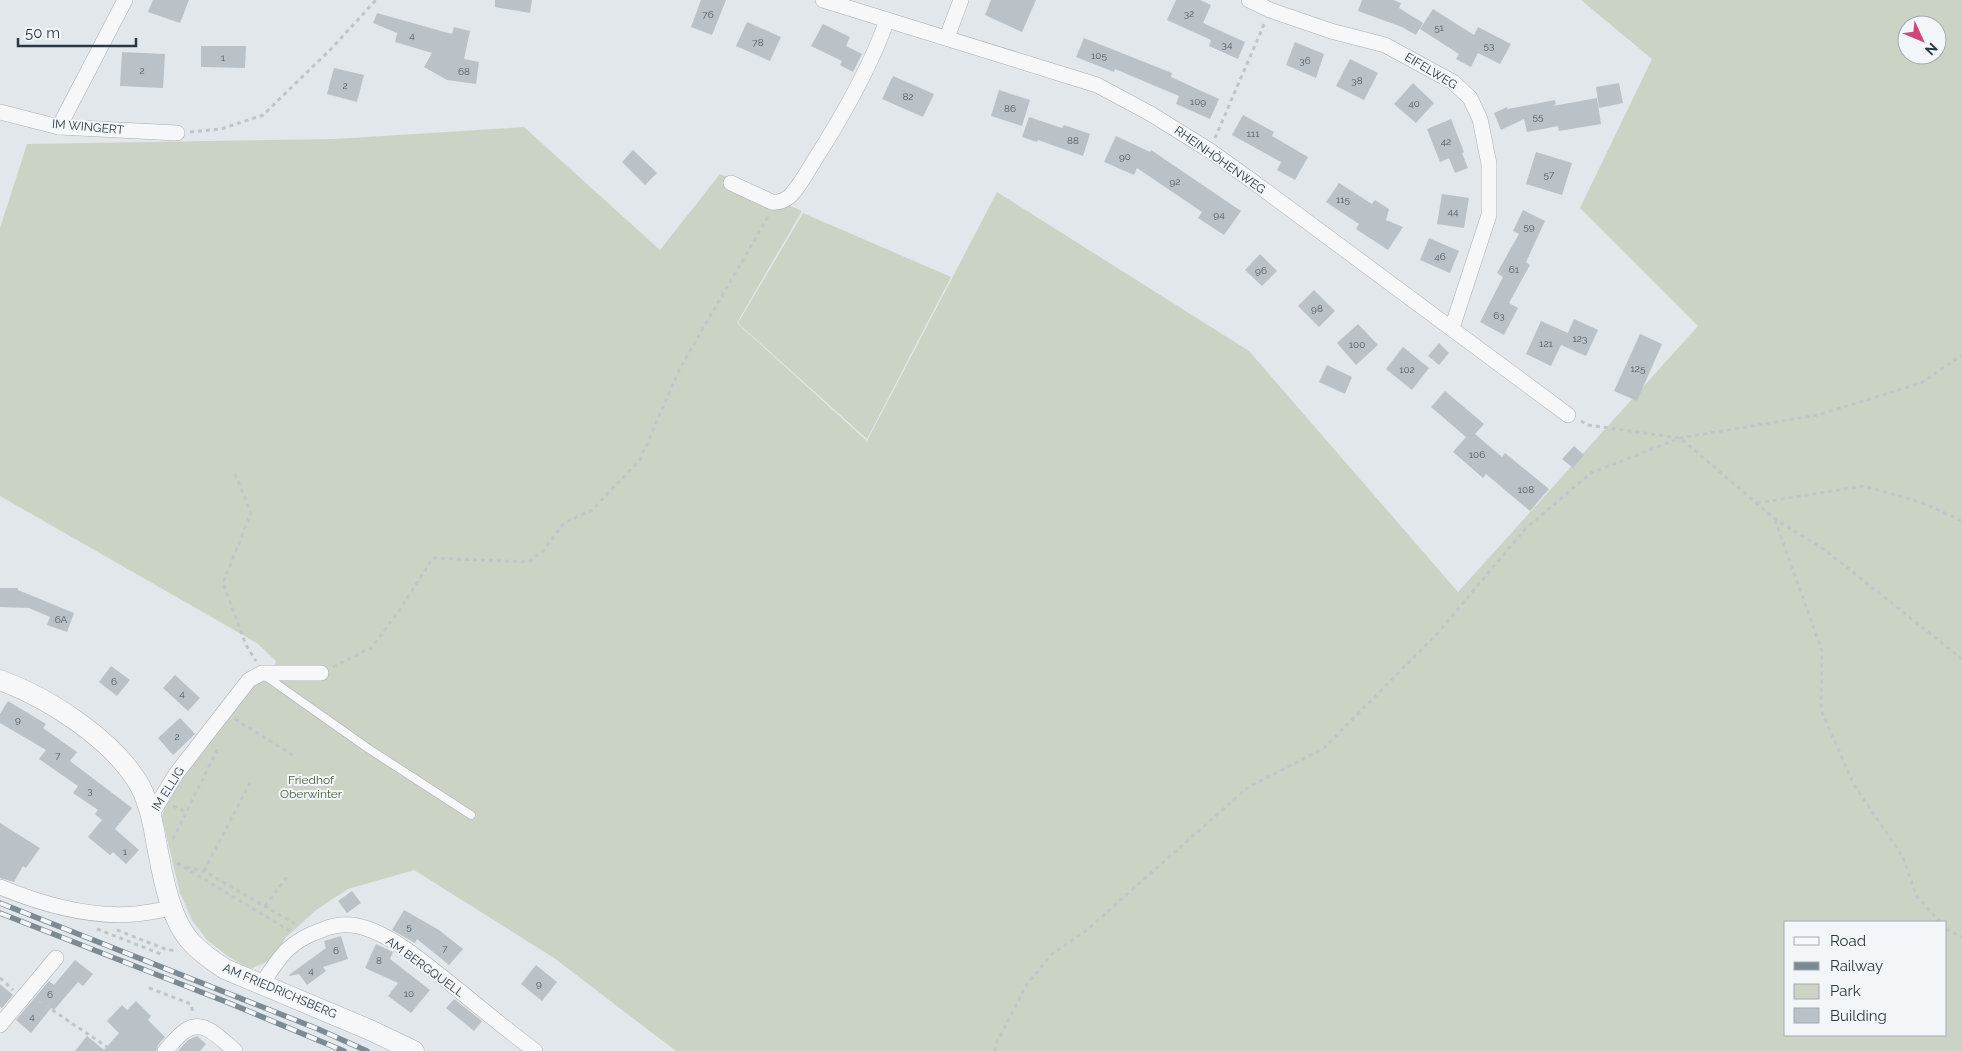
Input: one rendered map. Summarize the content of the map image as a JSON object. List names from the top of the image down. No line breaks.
{"streets":{"street":["EIFELWEG","IM WINGERT","RHEINHÖHENWEG","IM ELLIG","AM BERGQUELL","AM FRIEDRICHSBERG"]},"crossings":[["EIFELWEG","RHEINHÖHENWEG"],["IM ELLIG","AM FRIEDRICHSBERG"],["AM BERGQUELL","AM FRIEDRICHSBERG"]],"parks":["Friedhof Oberwinter"],"house_numbers":["32","76","51","4","78","34","53","105","1","36","2","68","38","2","82","109","40","86","55","111","88","42","90","57","92","115","44","94","59","46","61","96","98","63","123","121","100","125","102","106","108","6A","6","4","9","2","7","3","1","5","7","6","8","4","9","10","6","4"],"legend":["Road","Railway","Park","Building"],"scale_bar":"50 m","north":"bottom right"}
